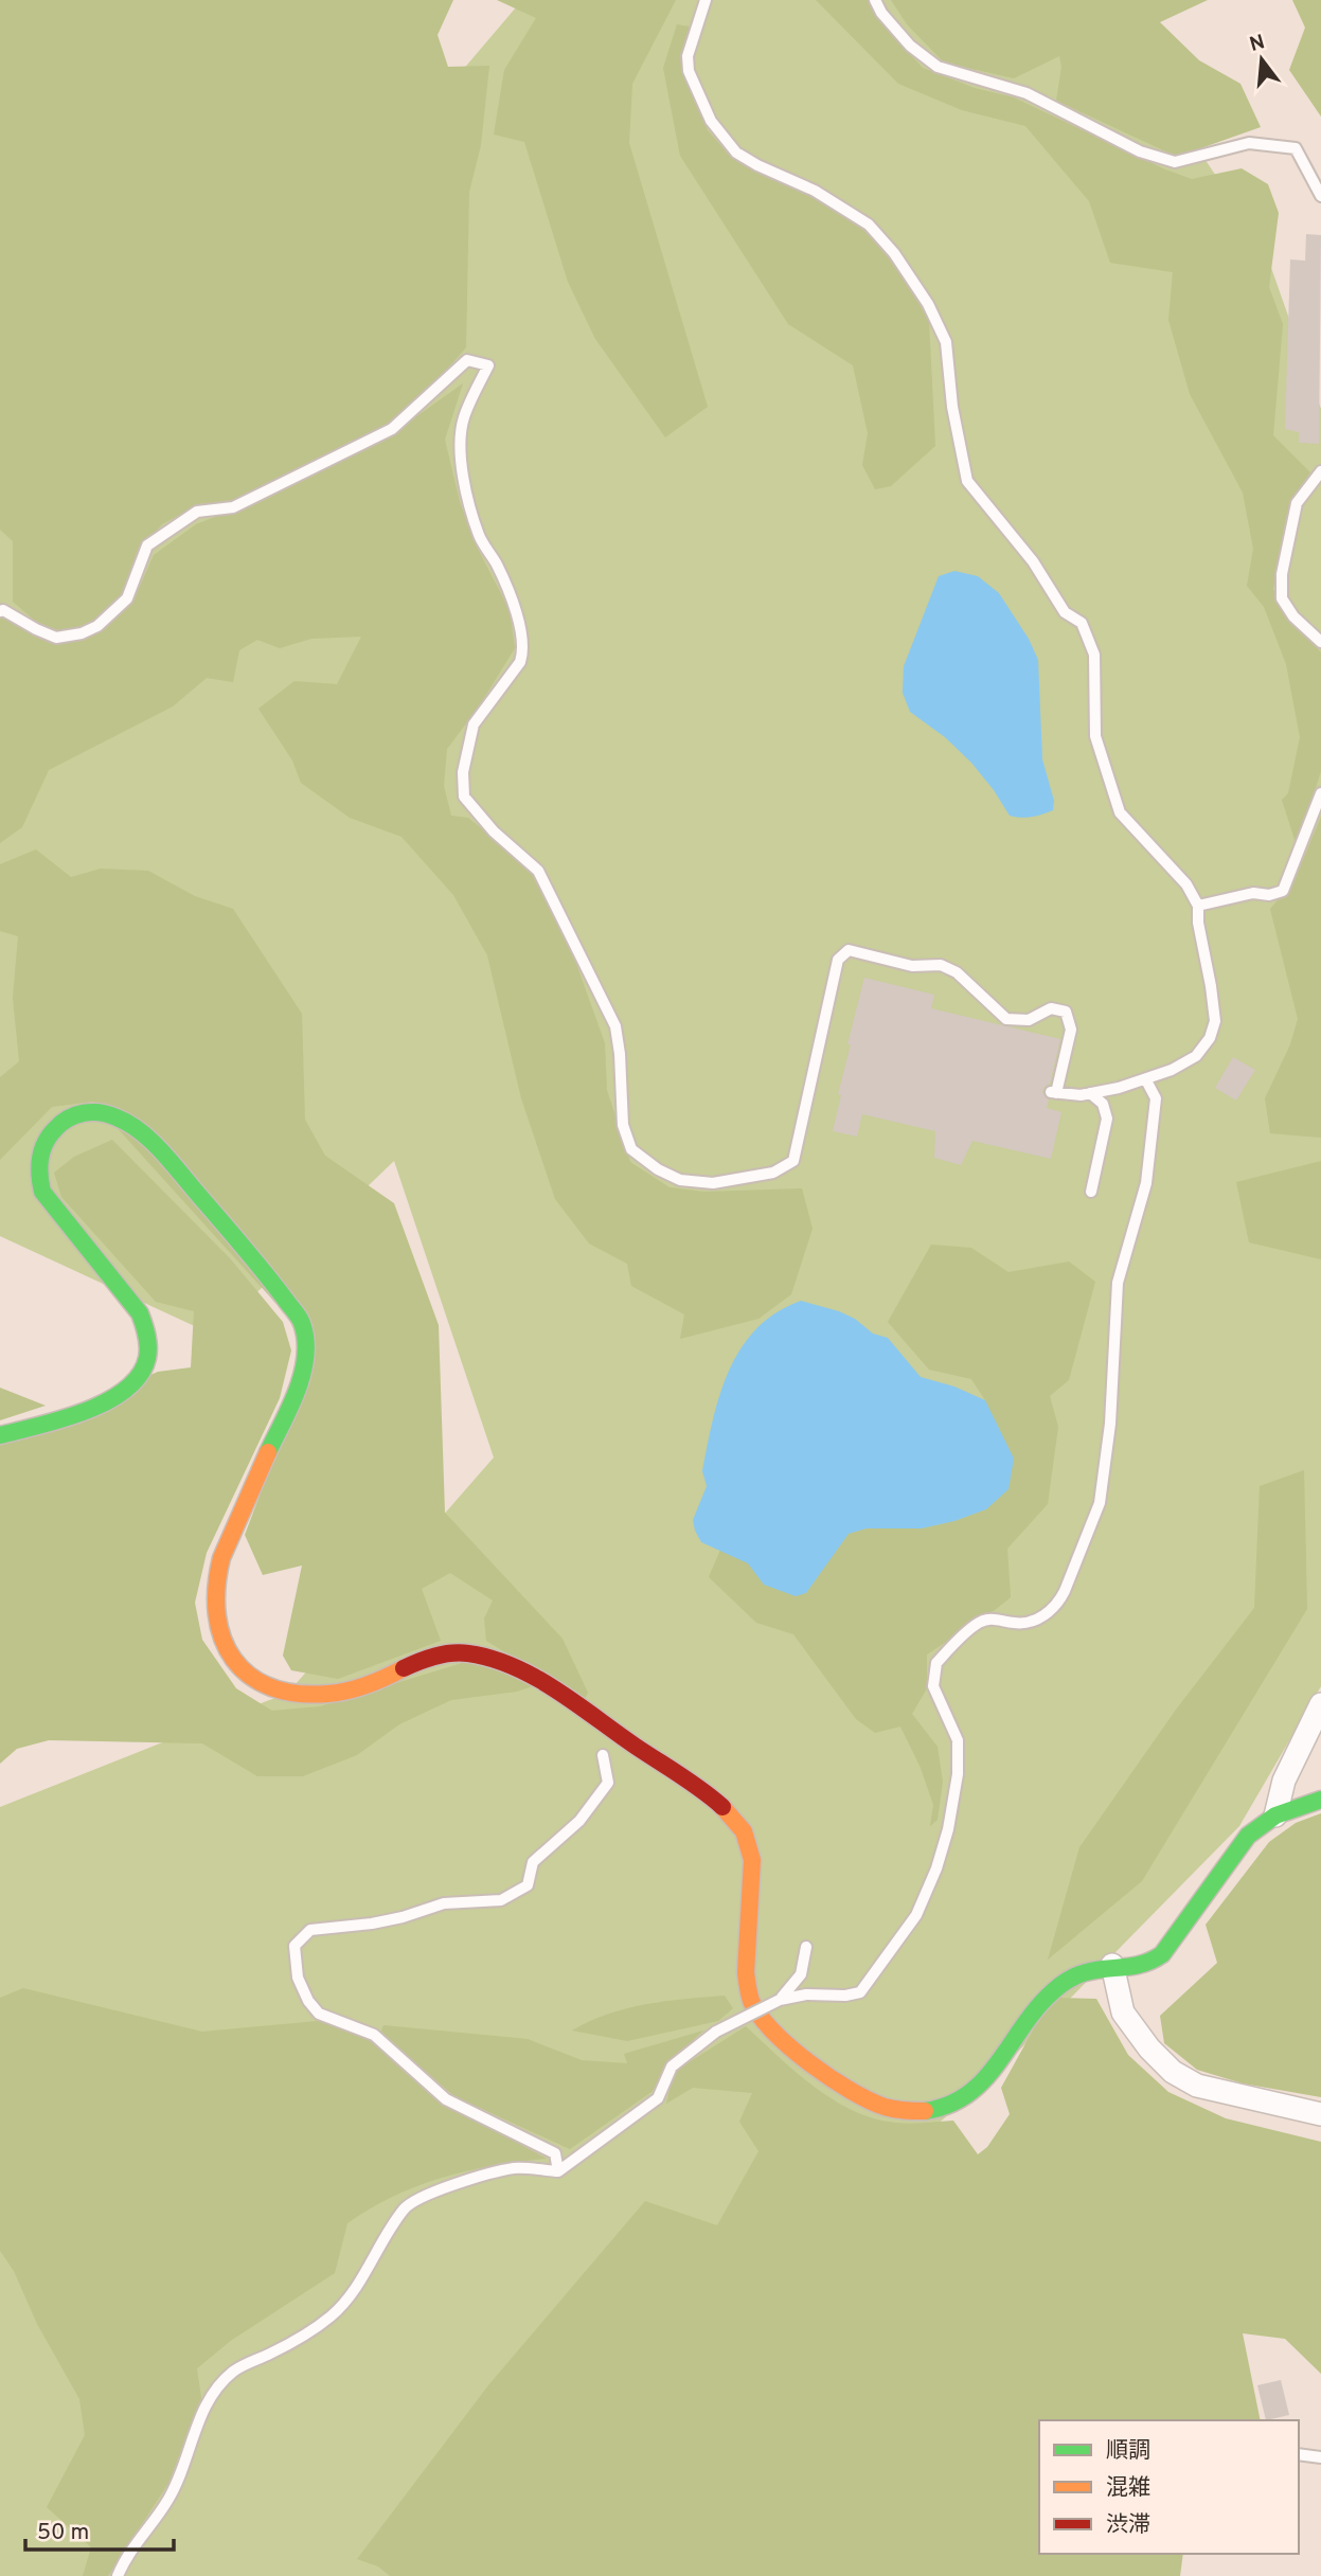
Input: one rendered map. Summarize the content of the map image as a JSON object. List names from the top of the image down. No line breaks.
{"legend":["順調","混雑","渋滞"],"scale_bar":"50 m","north":"top"}
